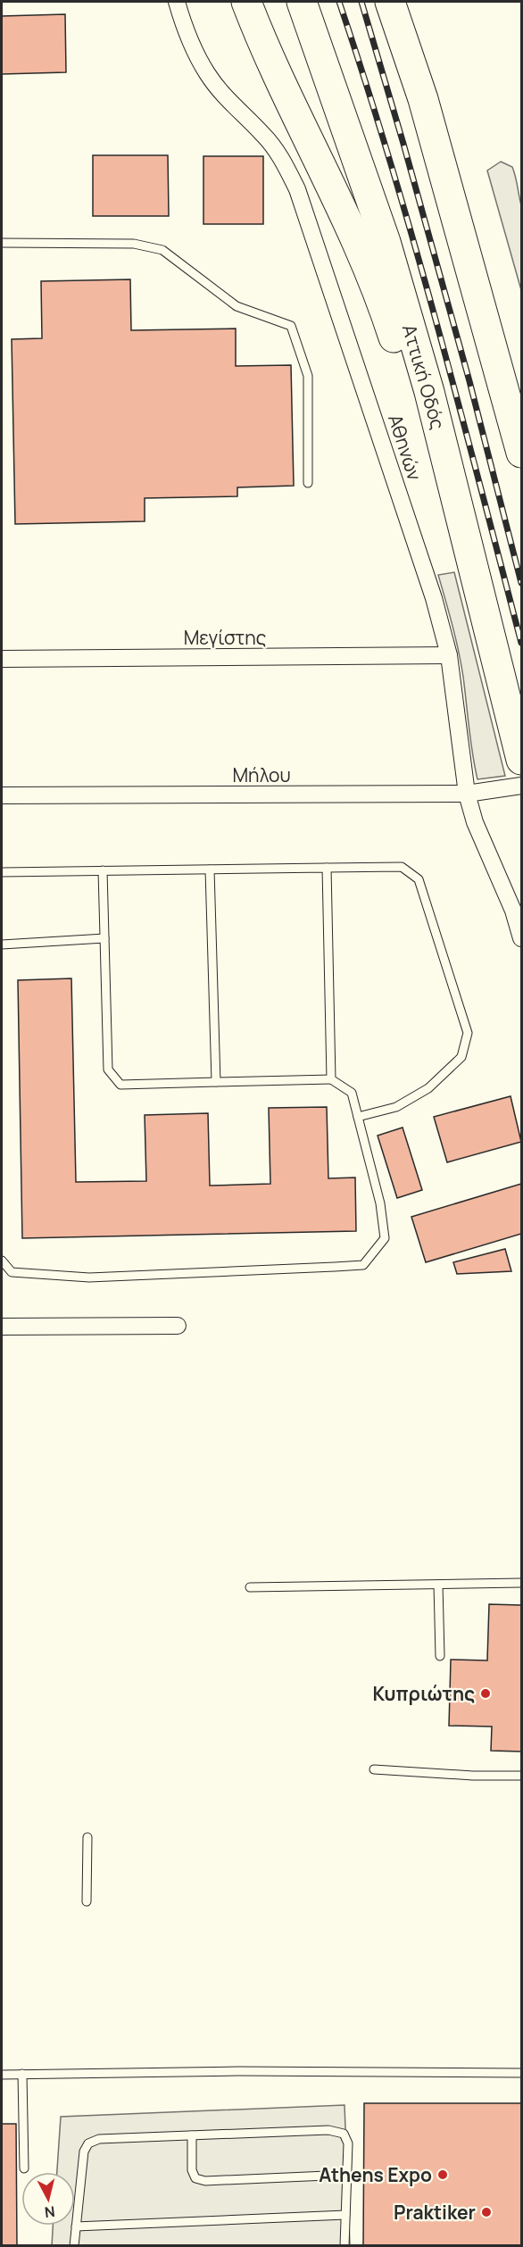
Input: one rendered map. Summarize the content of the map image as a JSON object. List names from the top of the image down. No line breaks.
{"streets":{"highway":["Αττική Οδός"],"street":["Αθηνών","Μεγίστης","Μήλου"]},"crossings":[["Αθηνών","Μεγίστης"],["Αθηνών","Μήλου"]],"places":["Κυπριώτης","Athens Expo","Praktiker"],"north":"bottom"}
